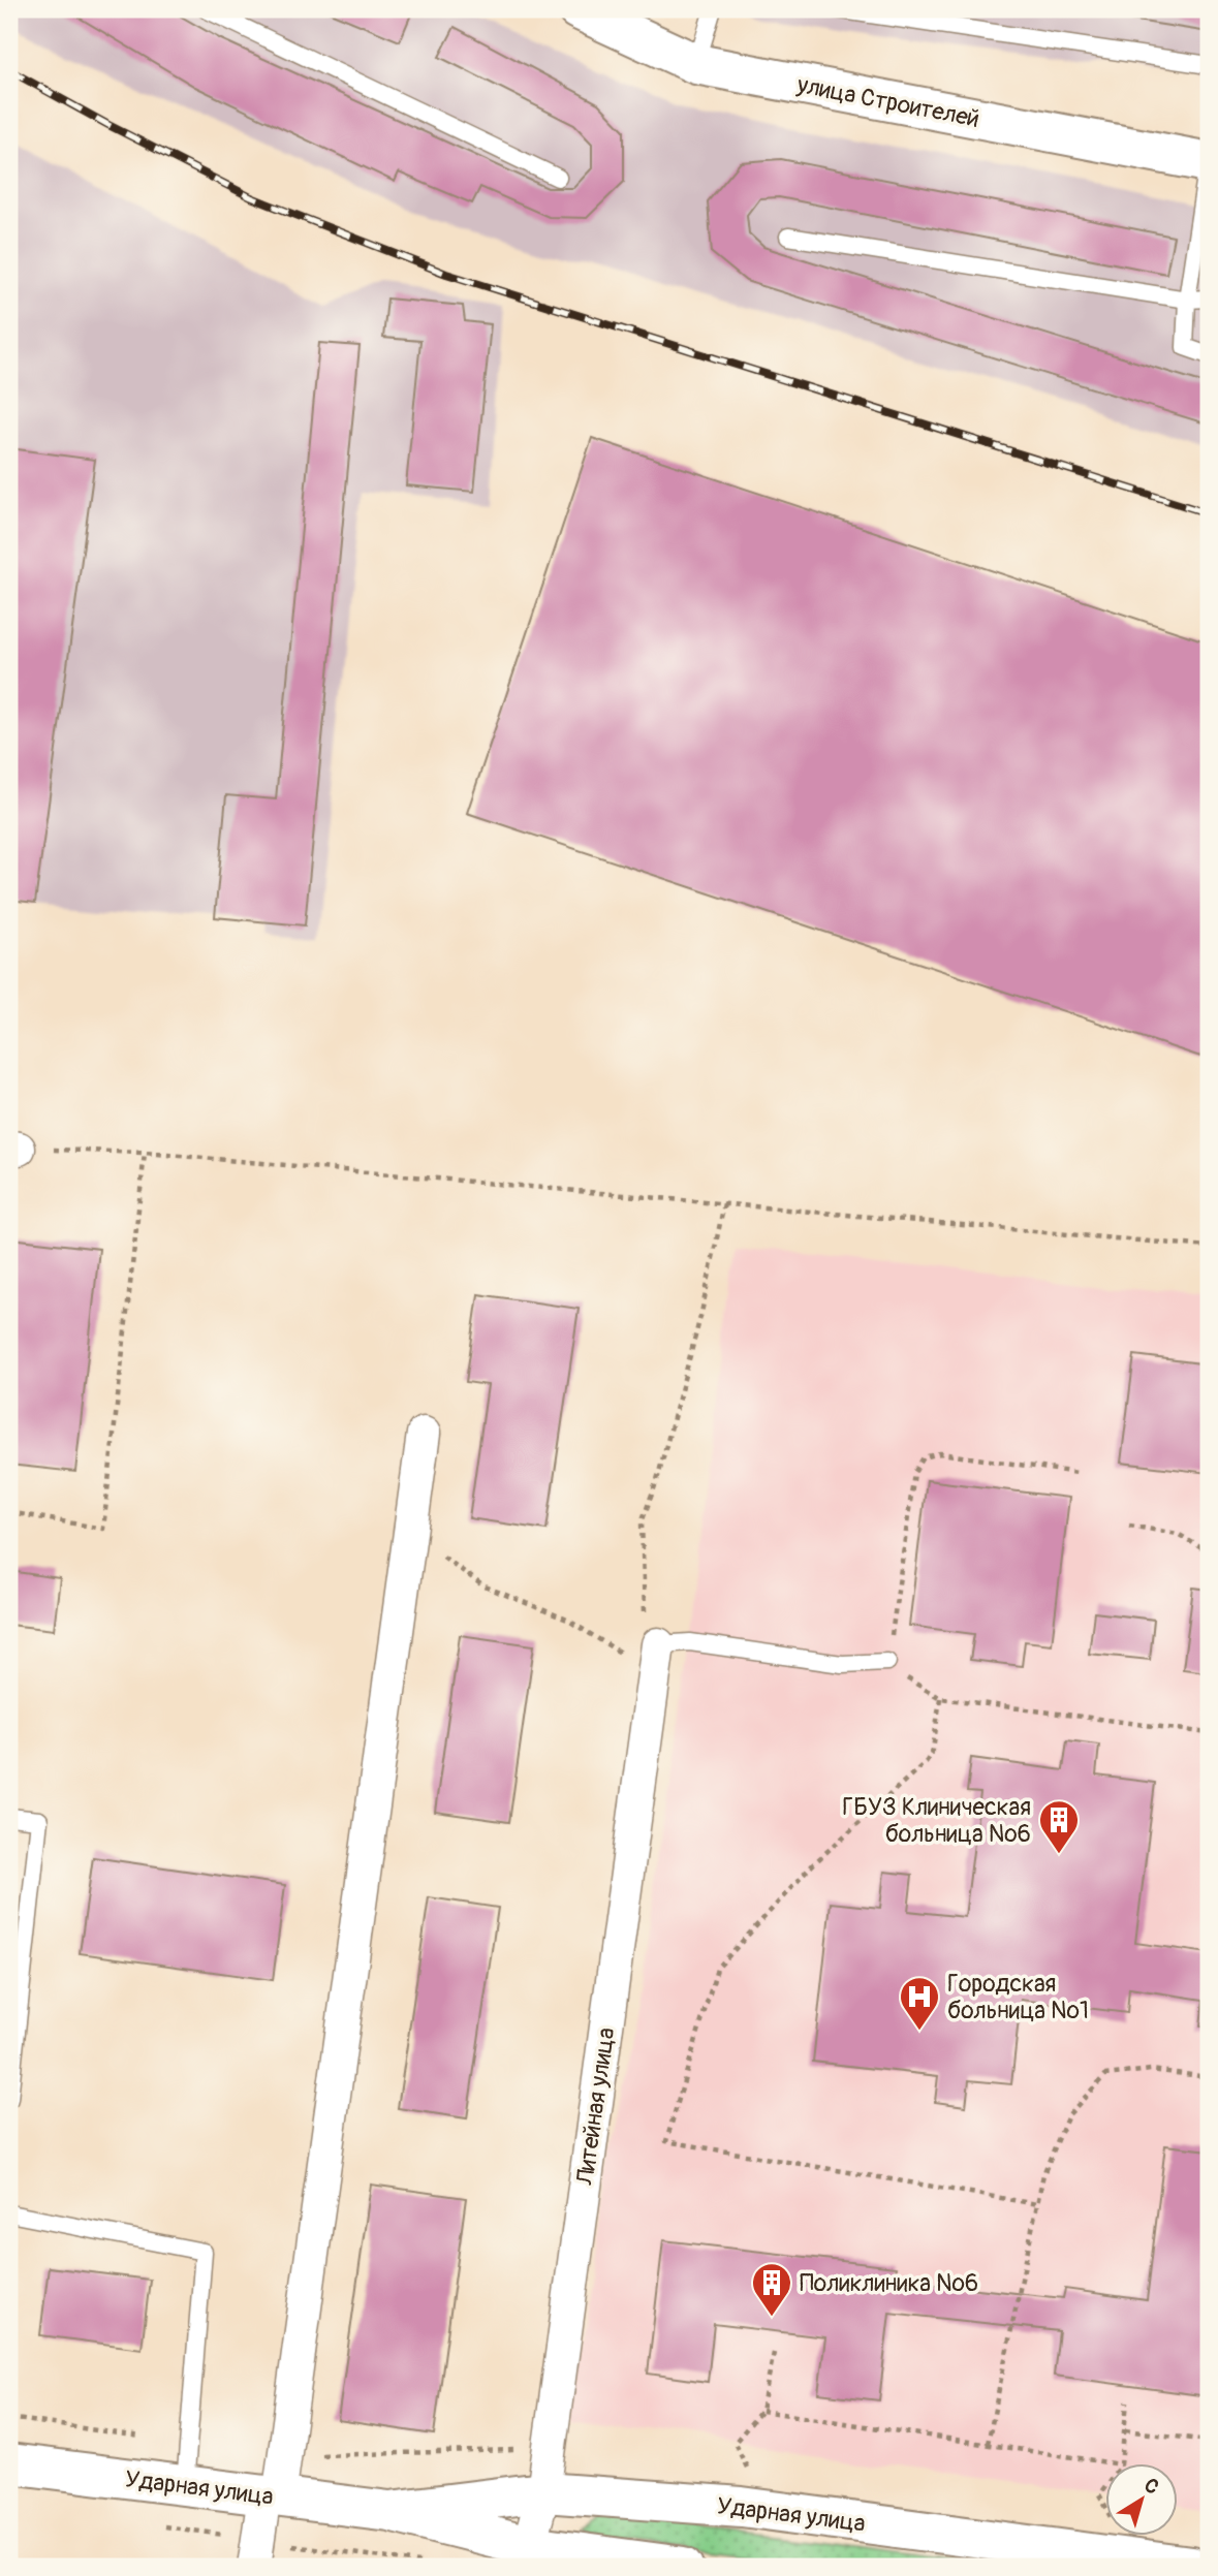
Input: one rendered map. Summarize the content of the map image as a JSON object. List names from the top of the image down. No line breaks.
{"streets":{"street":["улица Строителей","Литейная улица","Ударная улица"]},"crossings":[["Литейная улица","Ударная улица"]],"places":{"building":["ГБУЗ Клиническая больница №6","Поликлиника №6"],"hospital":["Городская больница №1"]},"north":"top right"}
